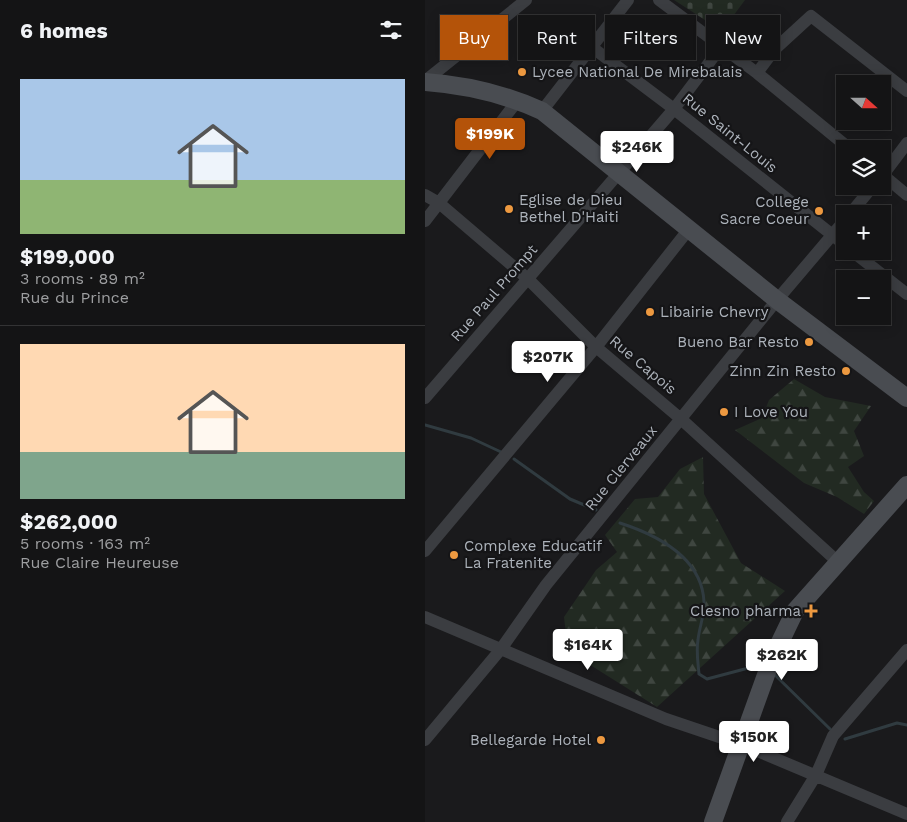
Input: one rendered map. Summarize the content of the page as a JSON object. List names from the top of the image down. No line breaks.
{"streets":{"street":["Rue Saint-Louis","Rue Paul Prompt","Rue Capois","Rue Clerveaux"]},"crossings":[["Rue Saint-Louis","Rue Paul Prompt"],["Rue Saint-Louis","Rue Clerveaux"],["Rue Paul Prompt","Rue Capois"],["Rue Capois","Rue Clerveaux"]],"places":{"other":["Lycee National De Mirebalais","Eglise de Dieu Bethel D'Haiti","College Sacre Coeur","Libairie Chevry","Bueno Bar Resto","Zinn Zin Resto","I Love You","Complexe Educatif La Fratenite","Bellegarde Hotel"],"health":["Clesno pharma"]},"north":"right","page":{"heading":"6 homes","chip":["Buy","Rent","Filters","New"],"list":[{"name":"$199,000","note":"3 rooms · 89 m² · Rue du Prince"},{"name":"$262,000","note":"5 rooms · 163 m² · Rue Claire Heureuse"}],"map_buttons":["+","−"],"price":["$199K","$246K","$207K","$164K","$262K","$150K"]}}
